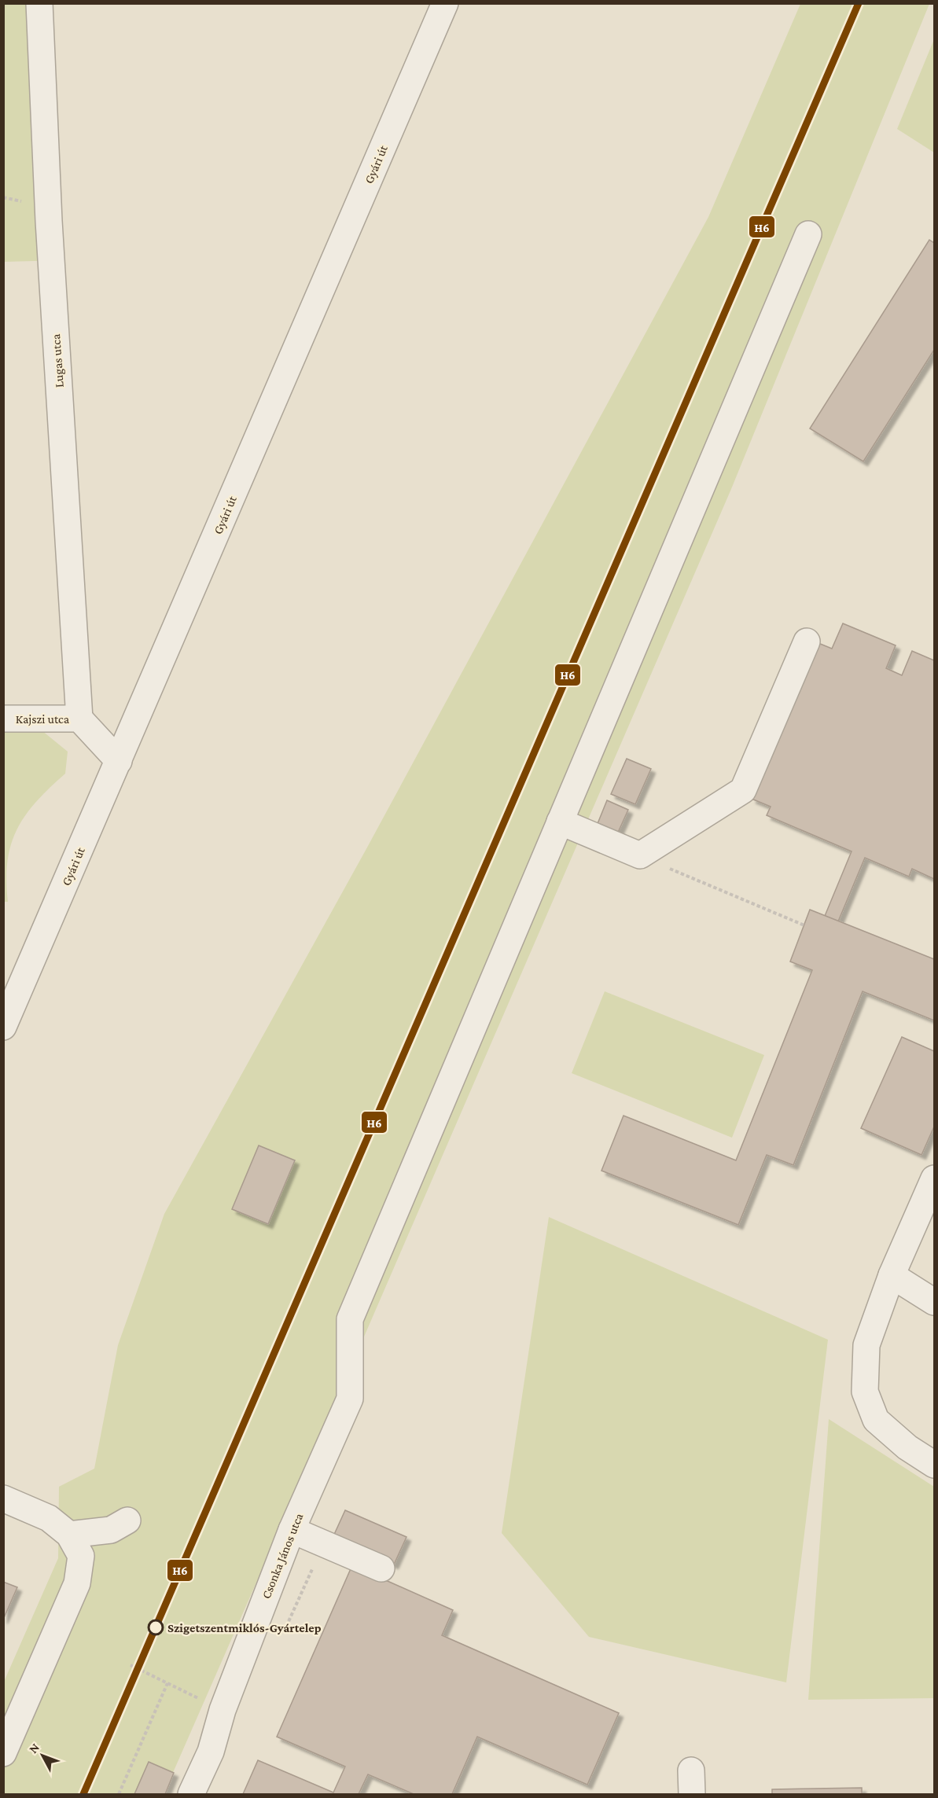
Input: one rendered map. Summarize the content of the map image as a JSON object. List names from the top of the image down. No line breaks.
{"streets":{"street":["Gyári út","Lugas utca","Kajszi utca","Csonka János utca"]},"crossings":[["Gyári út","Kajszi utca"],["Lugas utca","Kajszi utca"]],"places":["Szigetszentmiklós-Gyártelep"],"lines":["transit line H6"],"north":"top left"}
